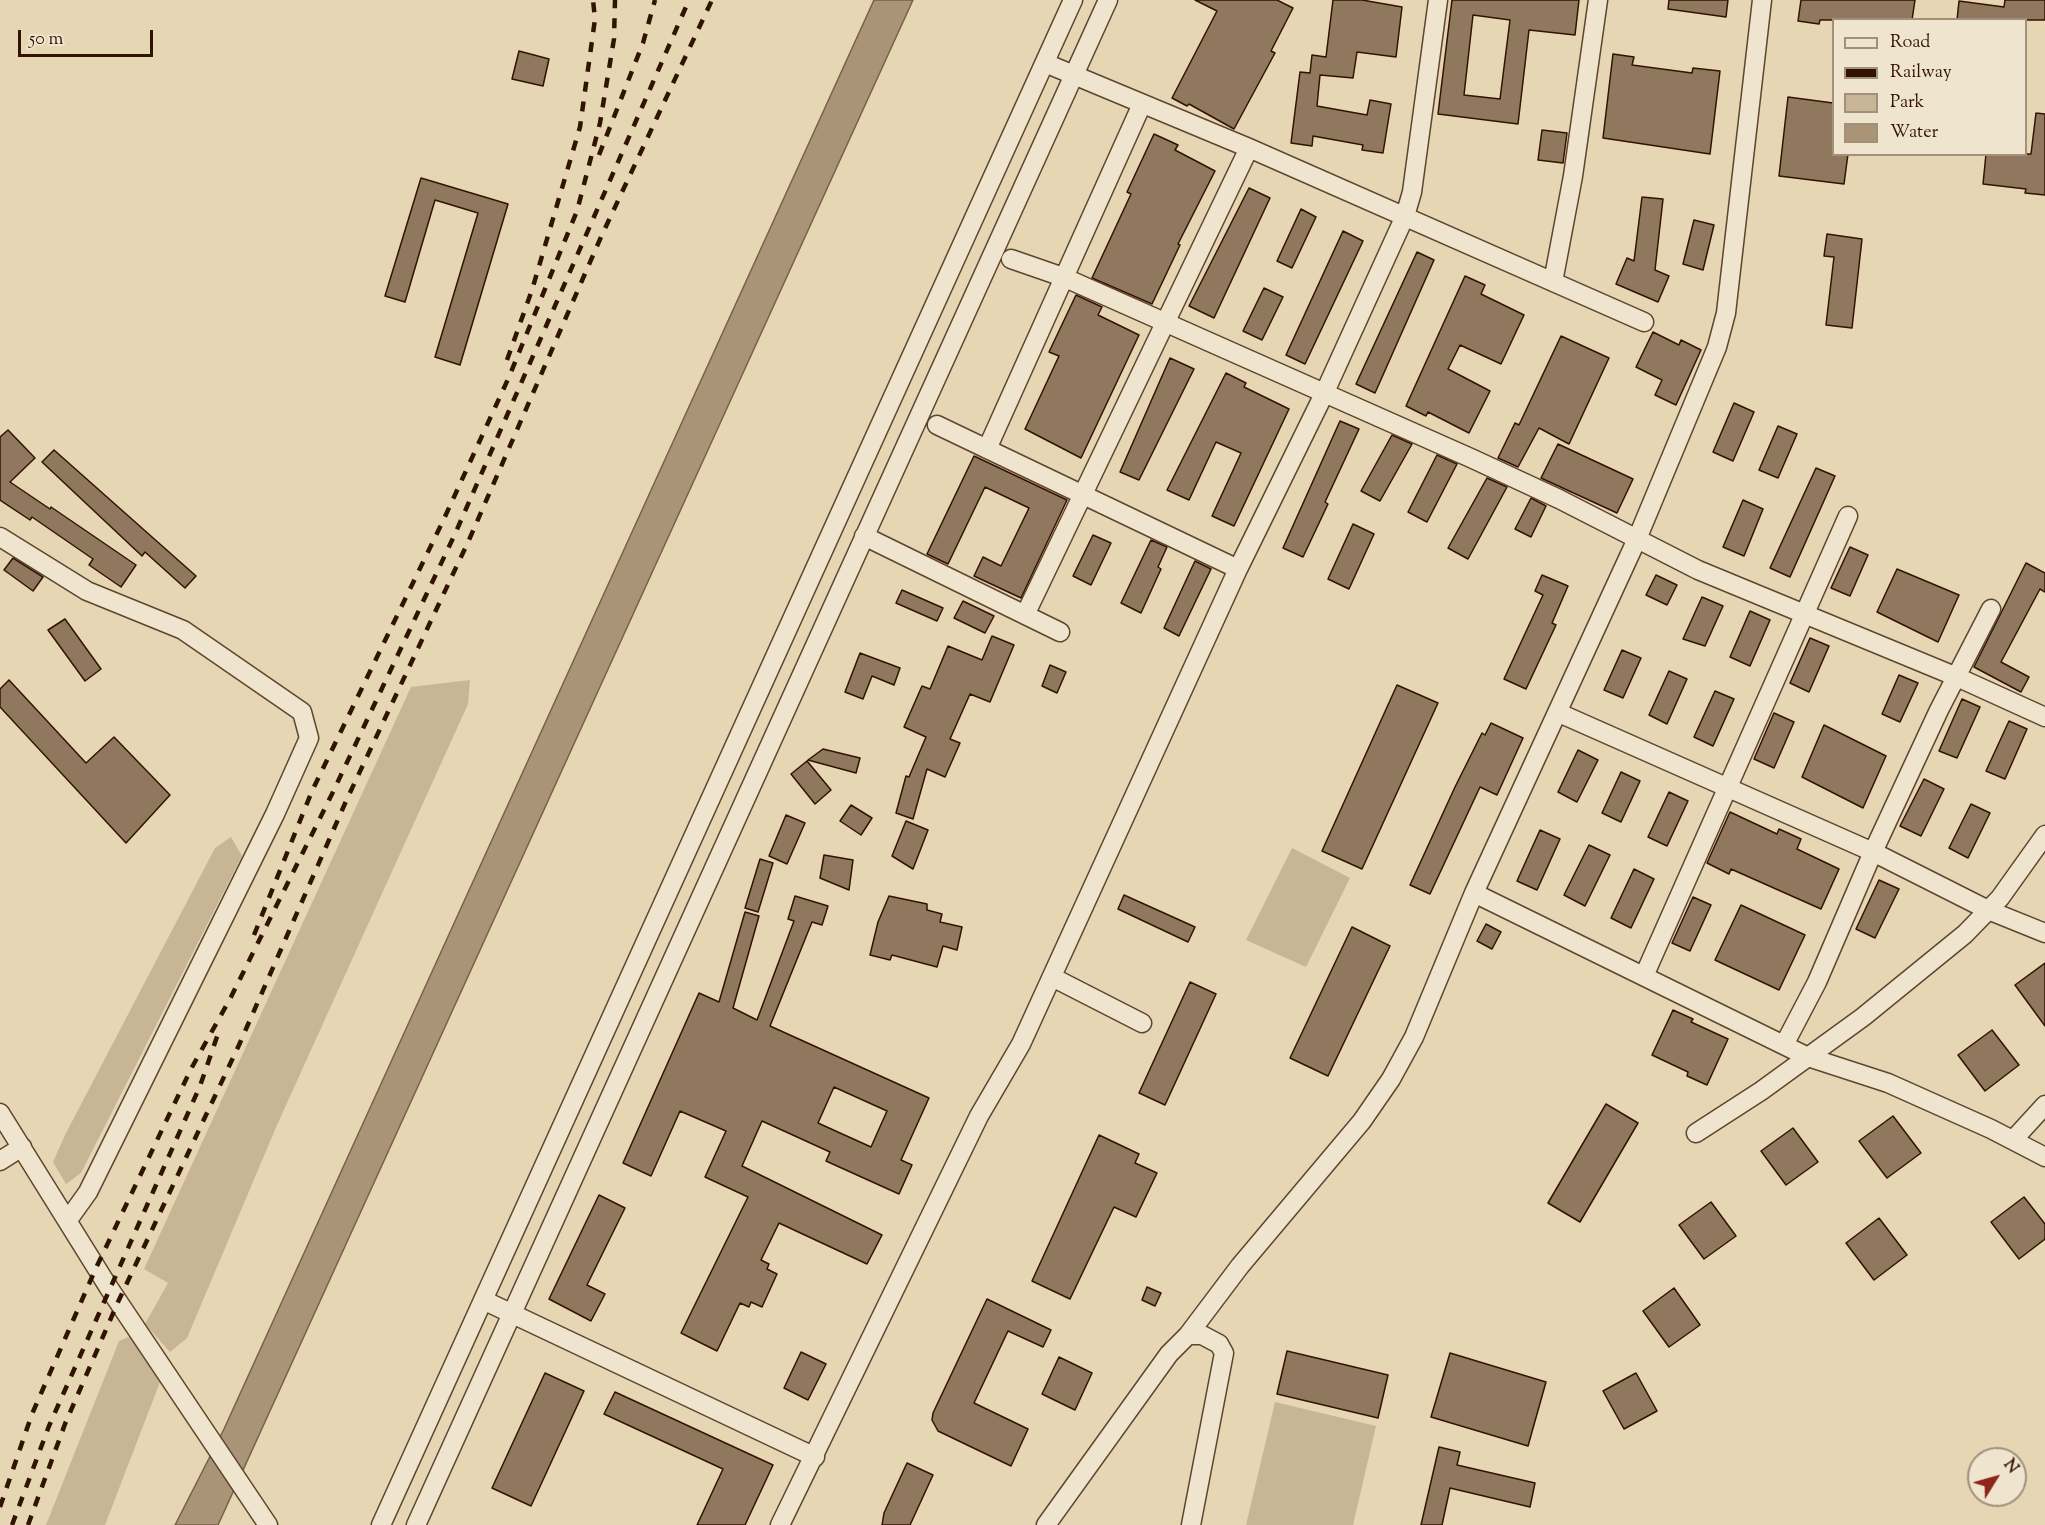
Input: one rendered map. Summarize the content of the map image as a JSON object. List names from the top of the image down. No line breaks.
{"legend":["Road","Railway","Park","Water"],"scale_bar":"50 m","north":"top right"}
